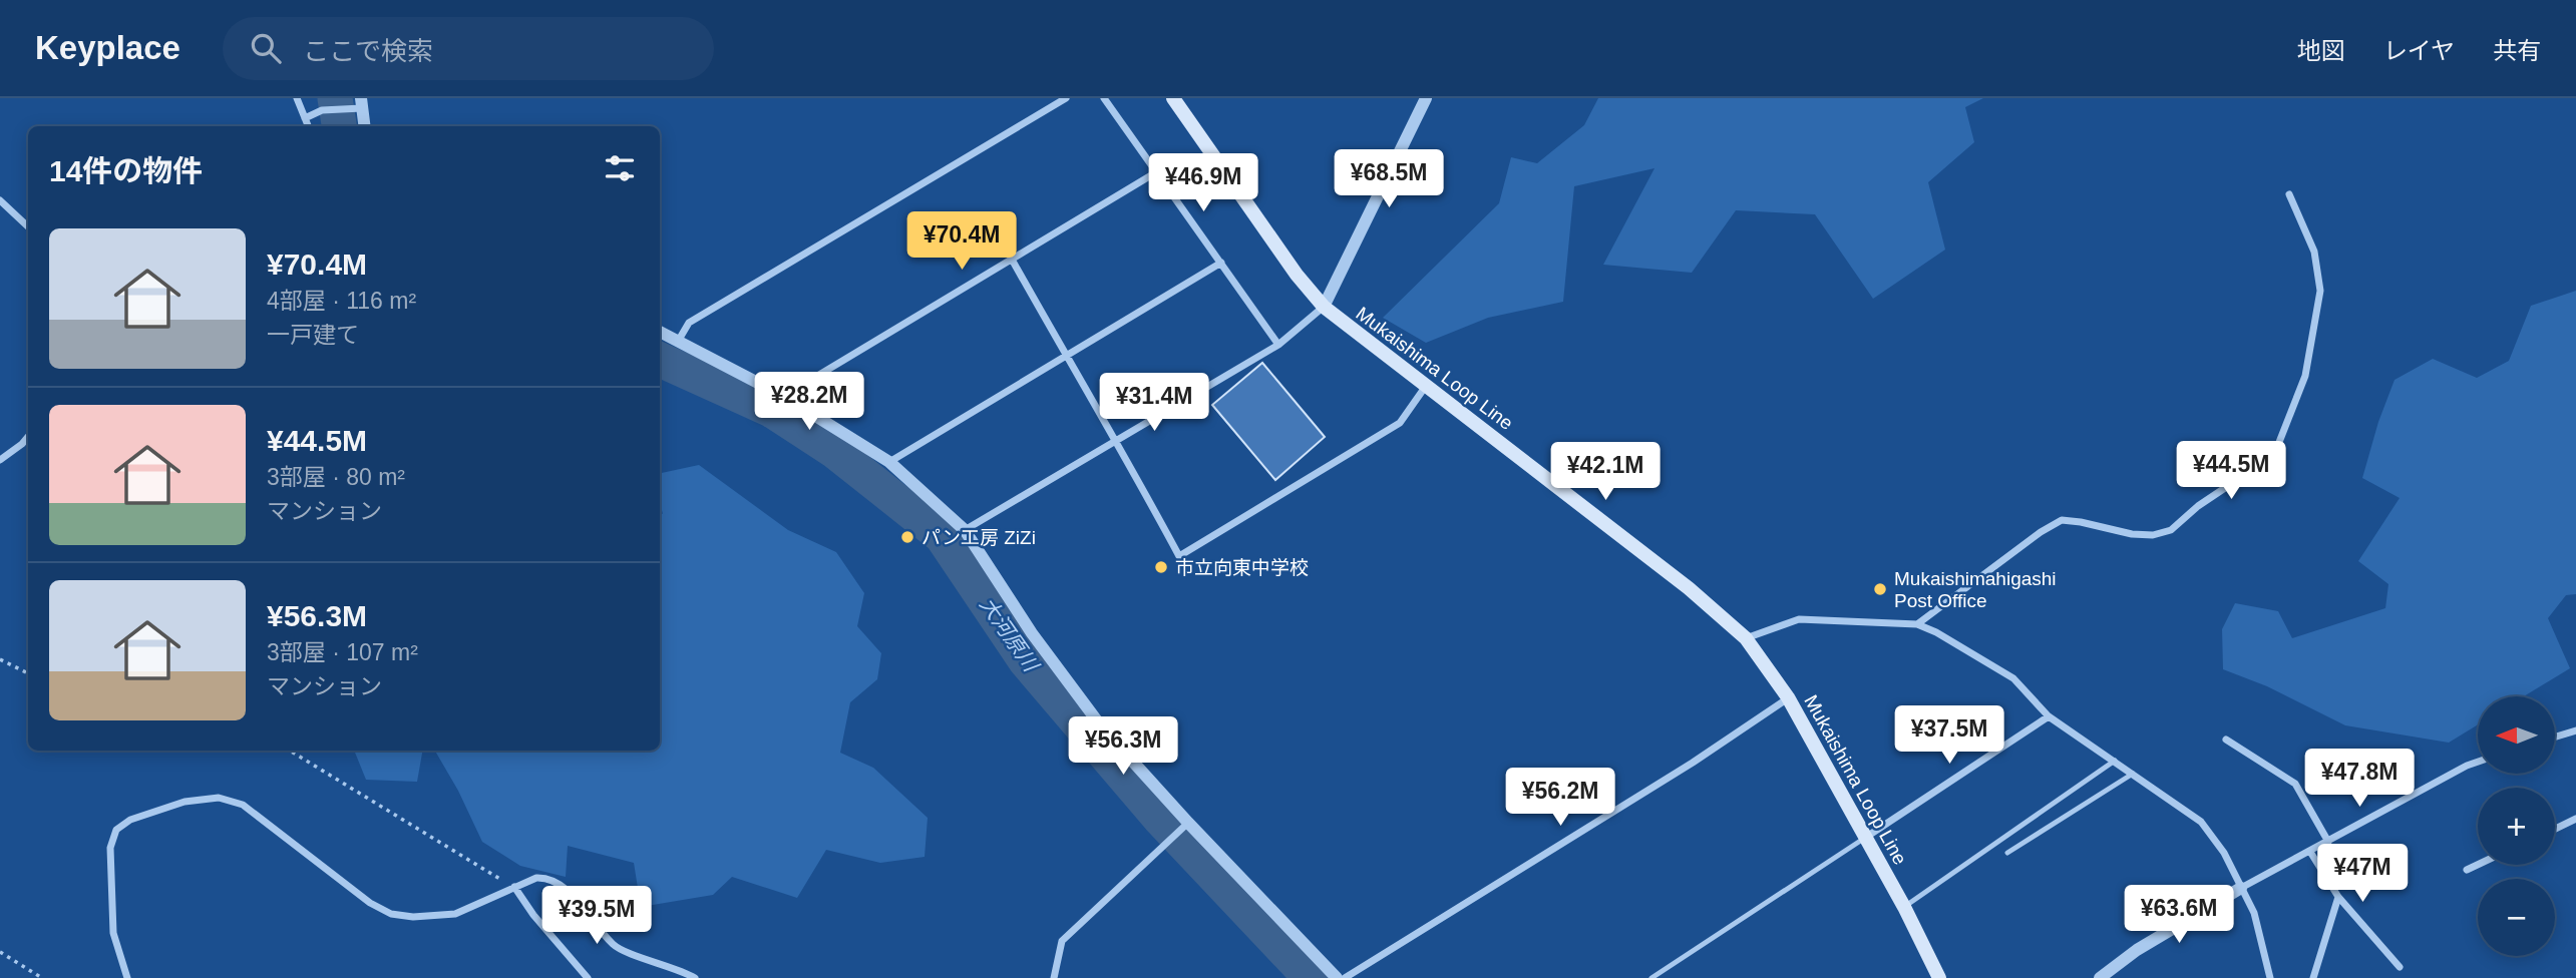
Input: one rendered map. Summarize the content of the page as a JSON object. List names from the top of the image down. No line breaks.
{"streets":{"main road":["Mukaishima Loop Line"]},"water":["大河原川"],"places":["パン工房 ZiZi","市立向東中学校","Mukaishimahigashi Post Office"],"north":"left","page":{"header":"Keyplace","search":"ここで検索","nav":["地図","レイヤ","共有"],"heading":"14件の物件","price":["¥68.5M","¥46.9M","¥70.4M","¥28.2M","¥31.4M","¥44.5M","¥42.1M","¥37.5M","¥56.3M","¥47.8M","¥56.2M","¥47M","¥63.6M","¥39.5M"],"list":[{"name":"¥70.4M","note":"4部屋 · 116 m² · 一戸建て"},{"name":"¥44.5M","note":"3部屋 · 80 m² · マンション"},{"name":"¥56.3M","note":"3部屋 · 107 m² · マンション"}],"map_buttons":["+","−"]}}
